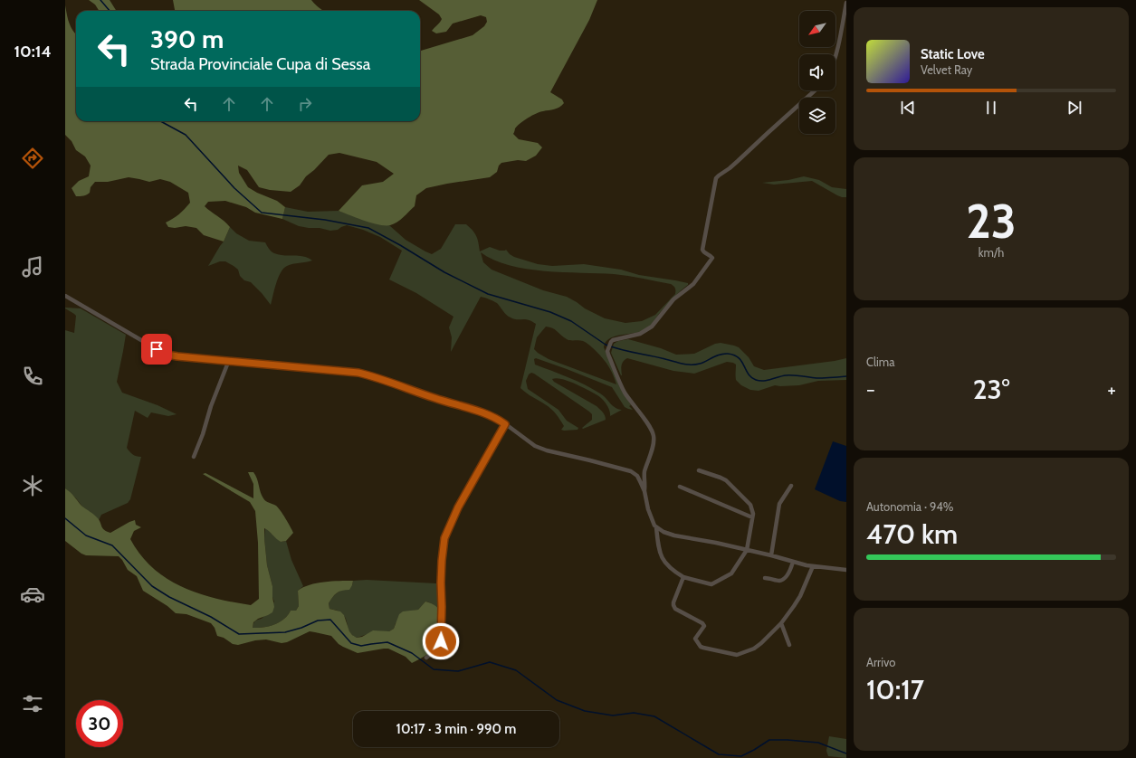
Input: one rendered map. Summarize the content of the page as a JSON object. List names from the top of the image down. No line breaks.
{"north":"bottom left","page":{"tabs":"10:14","turn":["390 m","Strada Provinciale Cupa di Sessa"],"song":["Static Love","Velvet Ray"],"tile":[["23","km/h"],"Clima",["Autonomia · 94%","470 km"],["Arrivo","10:17"]],"heat":["−","23°","+"],"limit":"30","trip":"10:17 · 3 min · 990 m"}}
